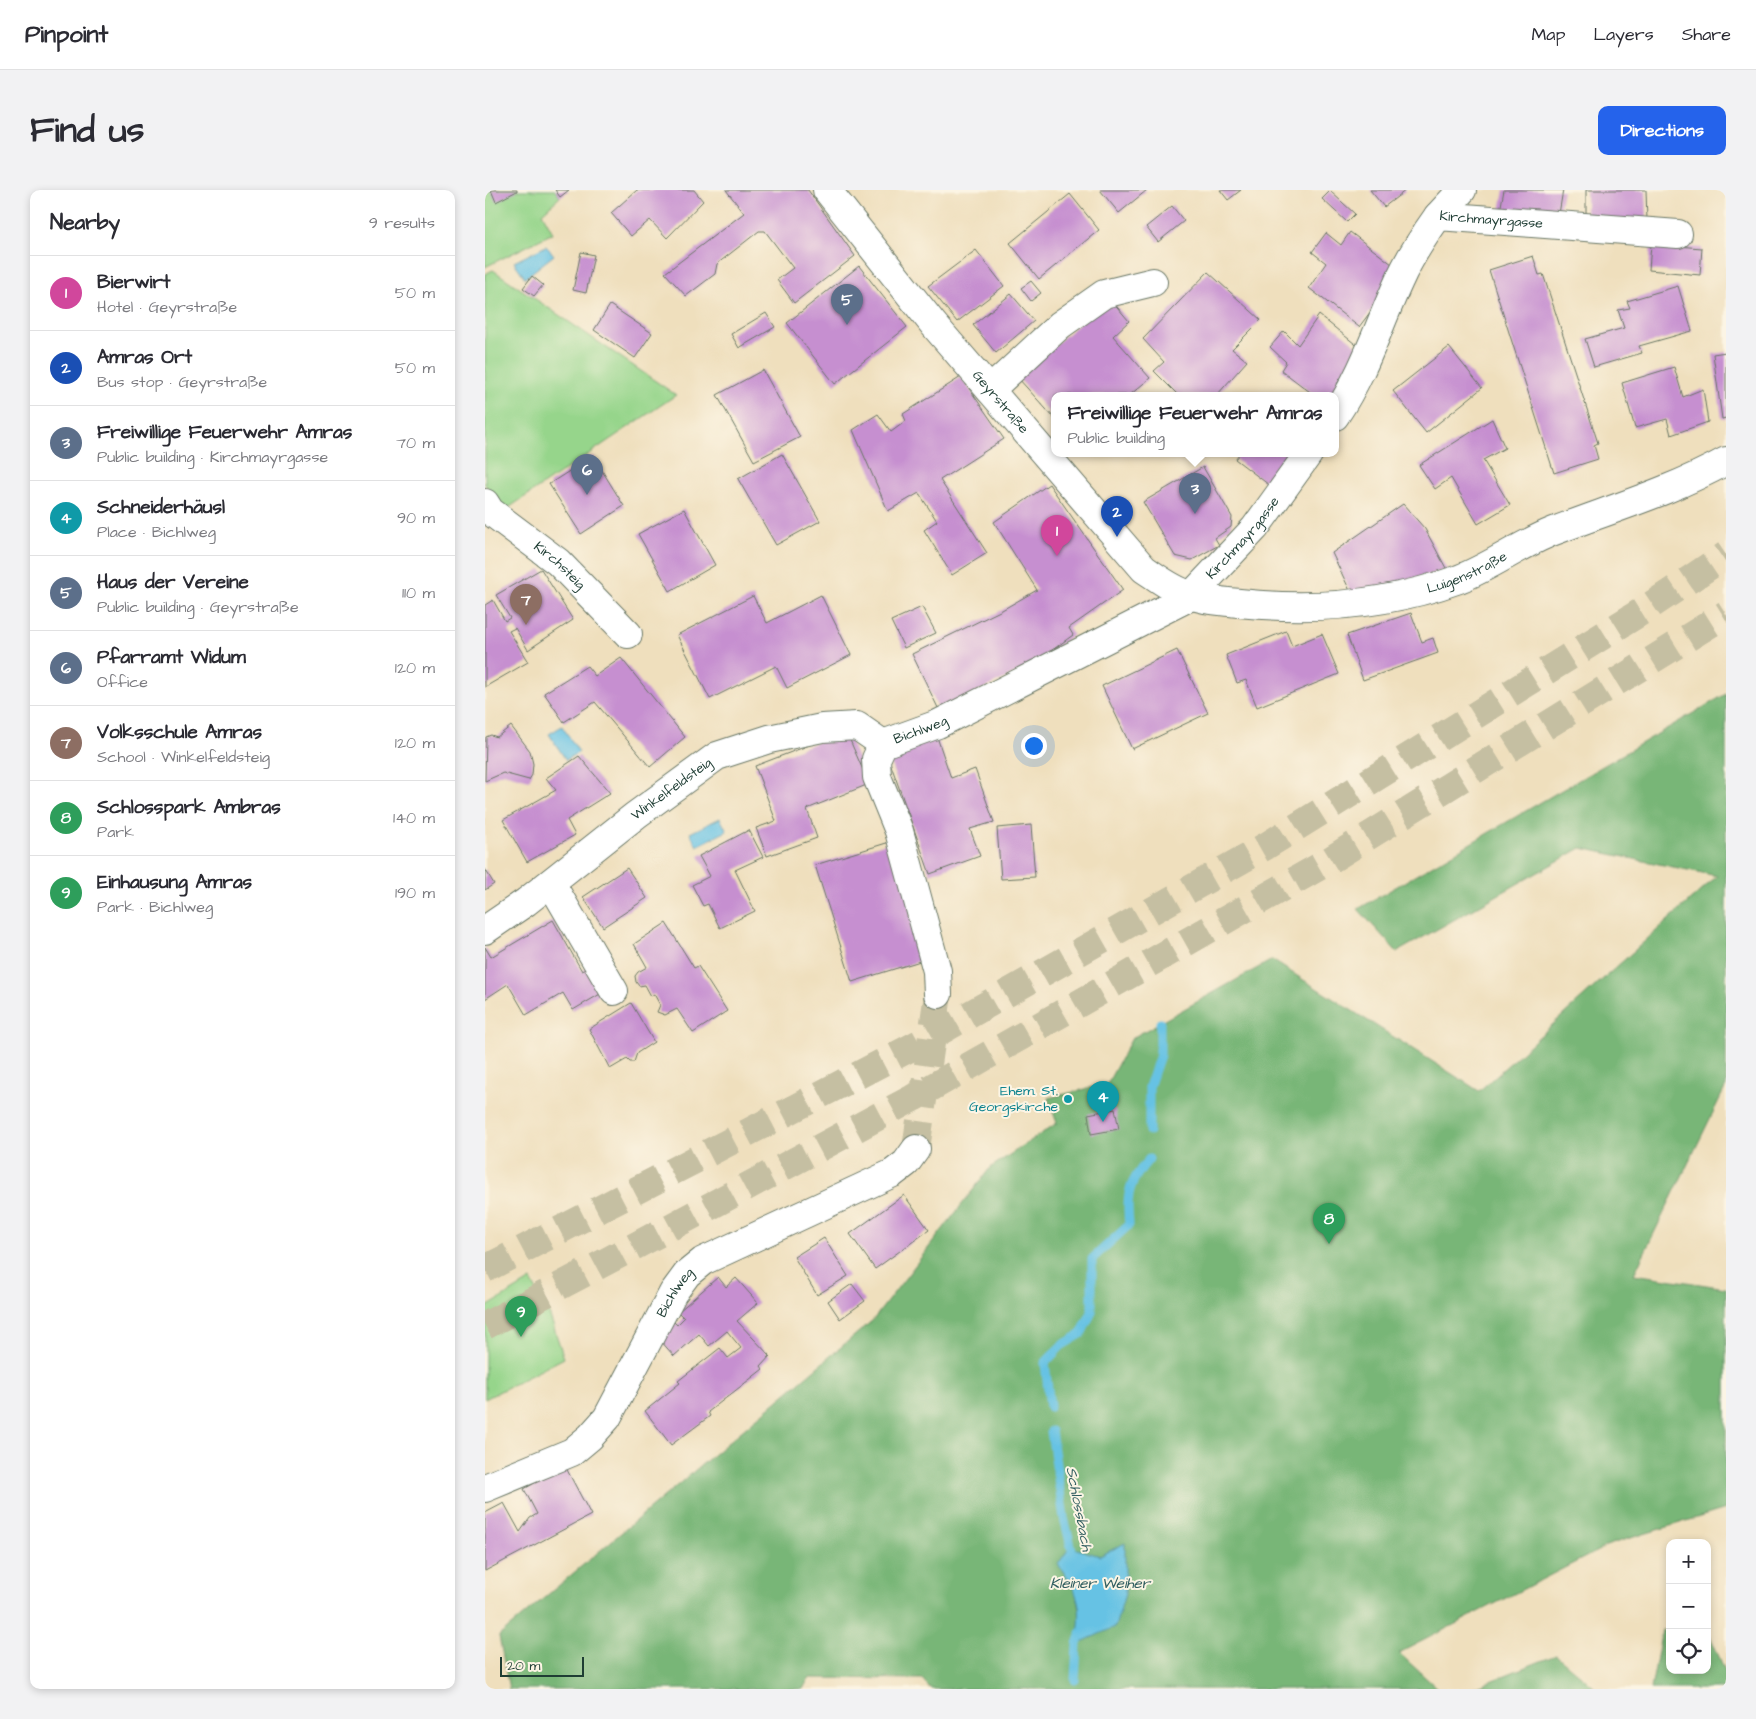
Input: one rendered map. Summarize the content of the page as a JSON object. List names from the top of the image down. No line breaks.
{"streets":{"street":["Kirchmayrgasse","Geyrstraße","Kirchsteig","Luigenstraße","Bichlweg","Winkelfeldsteig"]},"crossings":[["Kirchmayrgasse","Geyrstraße"],["Kirchmayrgasse","Luigenstraße"],["Kirchmayrgasse","Bichlweg"],["Geyrstraße","Luigenstraße"],["Geyrstraße","Bichlweg"],["Luigenstraße","Bichlweg"],["Bichlweg","Winkelfeldsteig"]],"water":["Schlossbach","Kleiner Weiher"],"places":["Ehem. St. Georgskirche"],"scale_bar":"20 m","page":{"header":"Pinpoint","nav":["Map","Layers","Share"],"title":"Find us","buttons":"Directions","heading":["Nearby","9 results"],"list":[{"mark":"1","name":"Bierwirt","note":"Hotel · Geyrstraße","value":"50 m"},{"mark":"2","name":"Amras Ort","note":"Bus stop · Geyrstraße","value":"50 m"},{"mark":"3","name":"Freiwillige Feuerwehr Amras","note":"Public building · Kirchmayrgasse","value":"70 m"},{"mark":"4","name":"Schneiderhäusl","note":"Place · Bichlweg","value":"90 m"},{"mark":"5","name":"Haus der Vereine","note":"Public building · Geyrstraße","value":"110 m"},{"mark":"6","name":"Pfarramt Widum","note":"Office","value":"120 m"},{"mark":"7","name":"Volksschule Amras","note":"School · Winkelfeldsteig","value":"120 m"},{"mark":"8","name":"Schlosspark Ambras","note":"Park","value":"140 m"},{"mark":"9","name":"Einhausung Amras","note":"Park · Bichlweg","value":"190 m"}],"pins":["5","6","3","2","1","7","4","8","9"],"popup":["Freiwillige Feuerwehr Amras","Public building"],"map_buttons":["+","−"],"scale":"20 m"}}
